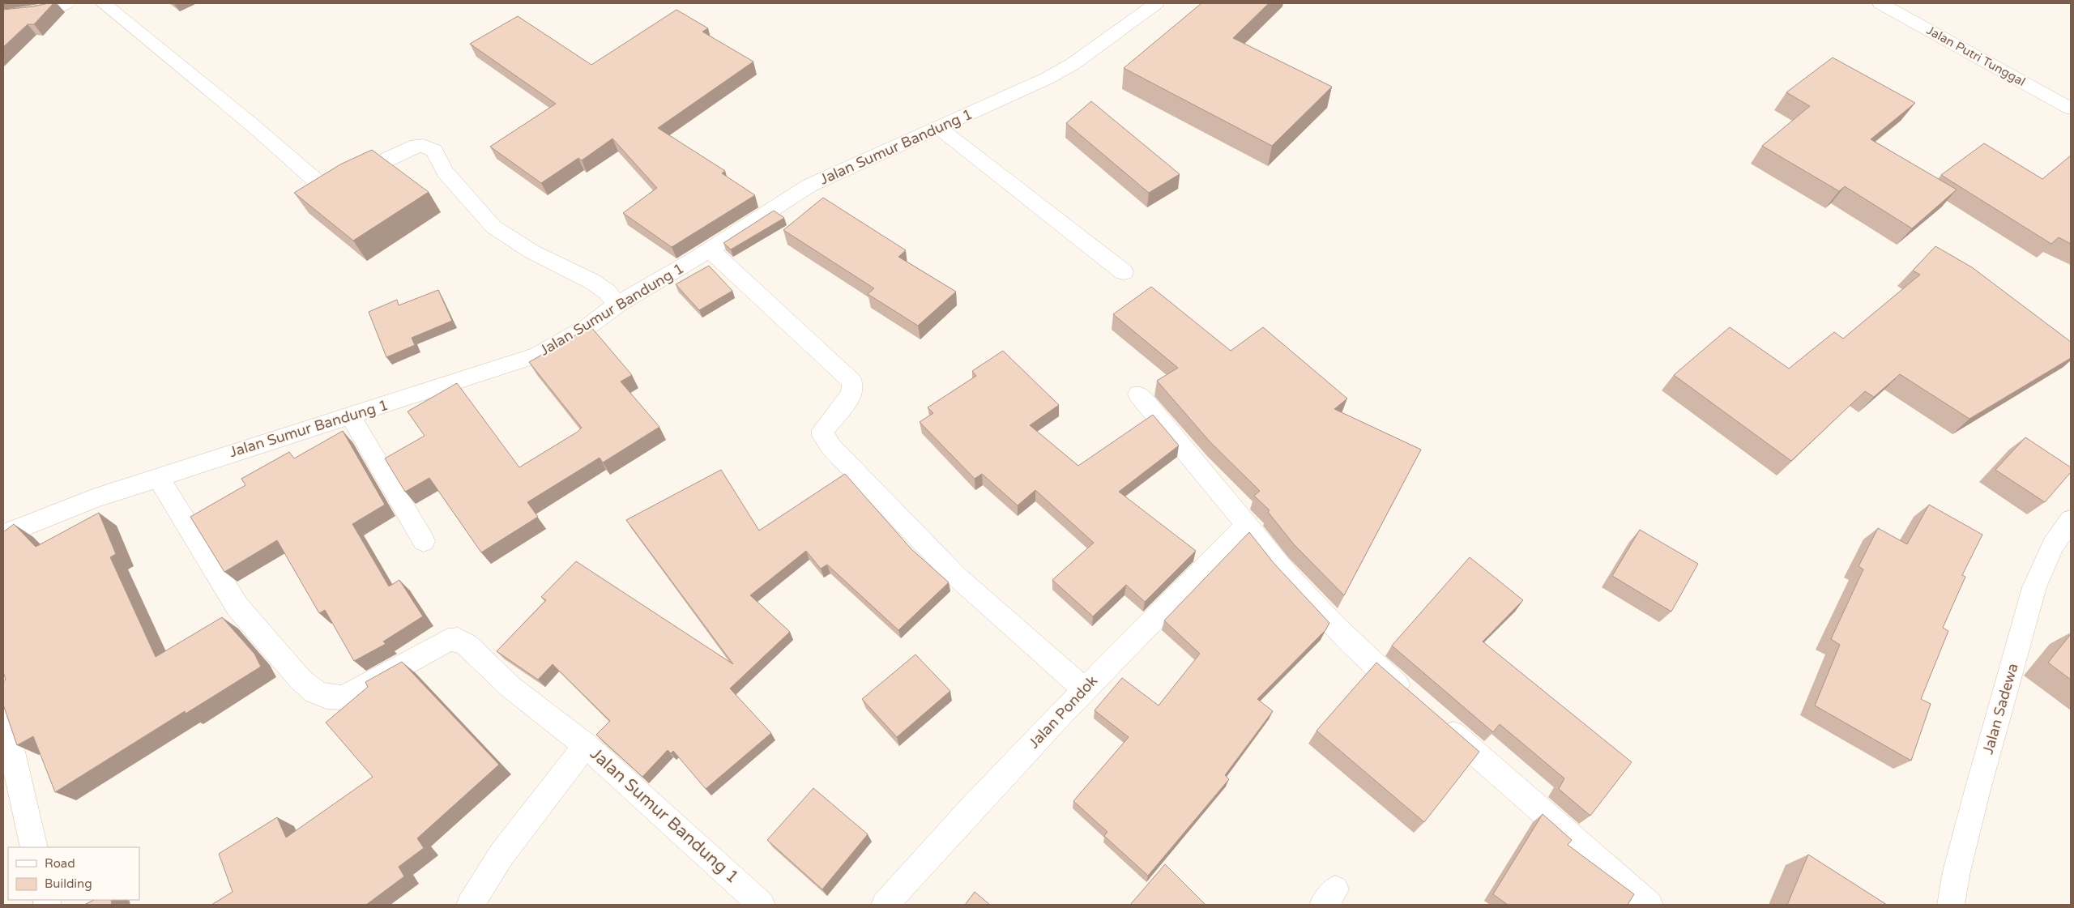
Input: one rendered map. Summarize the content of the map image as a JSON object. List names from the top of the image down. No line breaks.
{"streets":{"street":["Jalan Putri Tunggal","Jalan Sumur Bandung 1","Jalan Sadewa","Jalan Pondok"]},"legend":["Road","Building"]}
